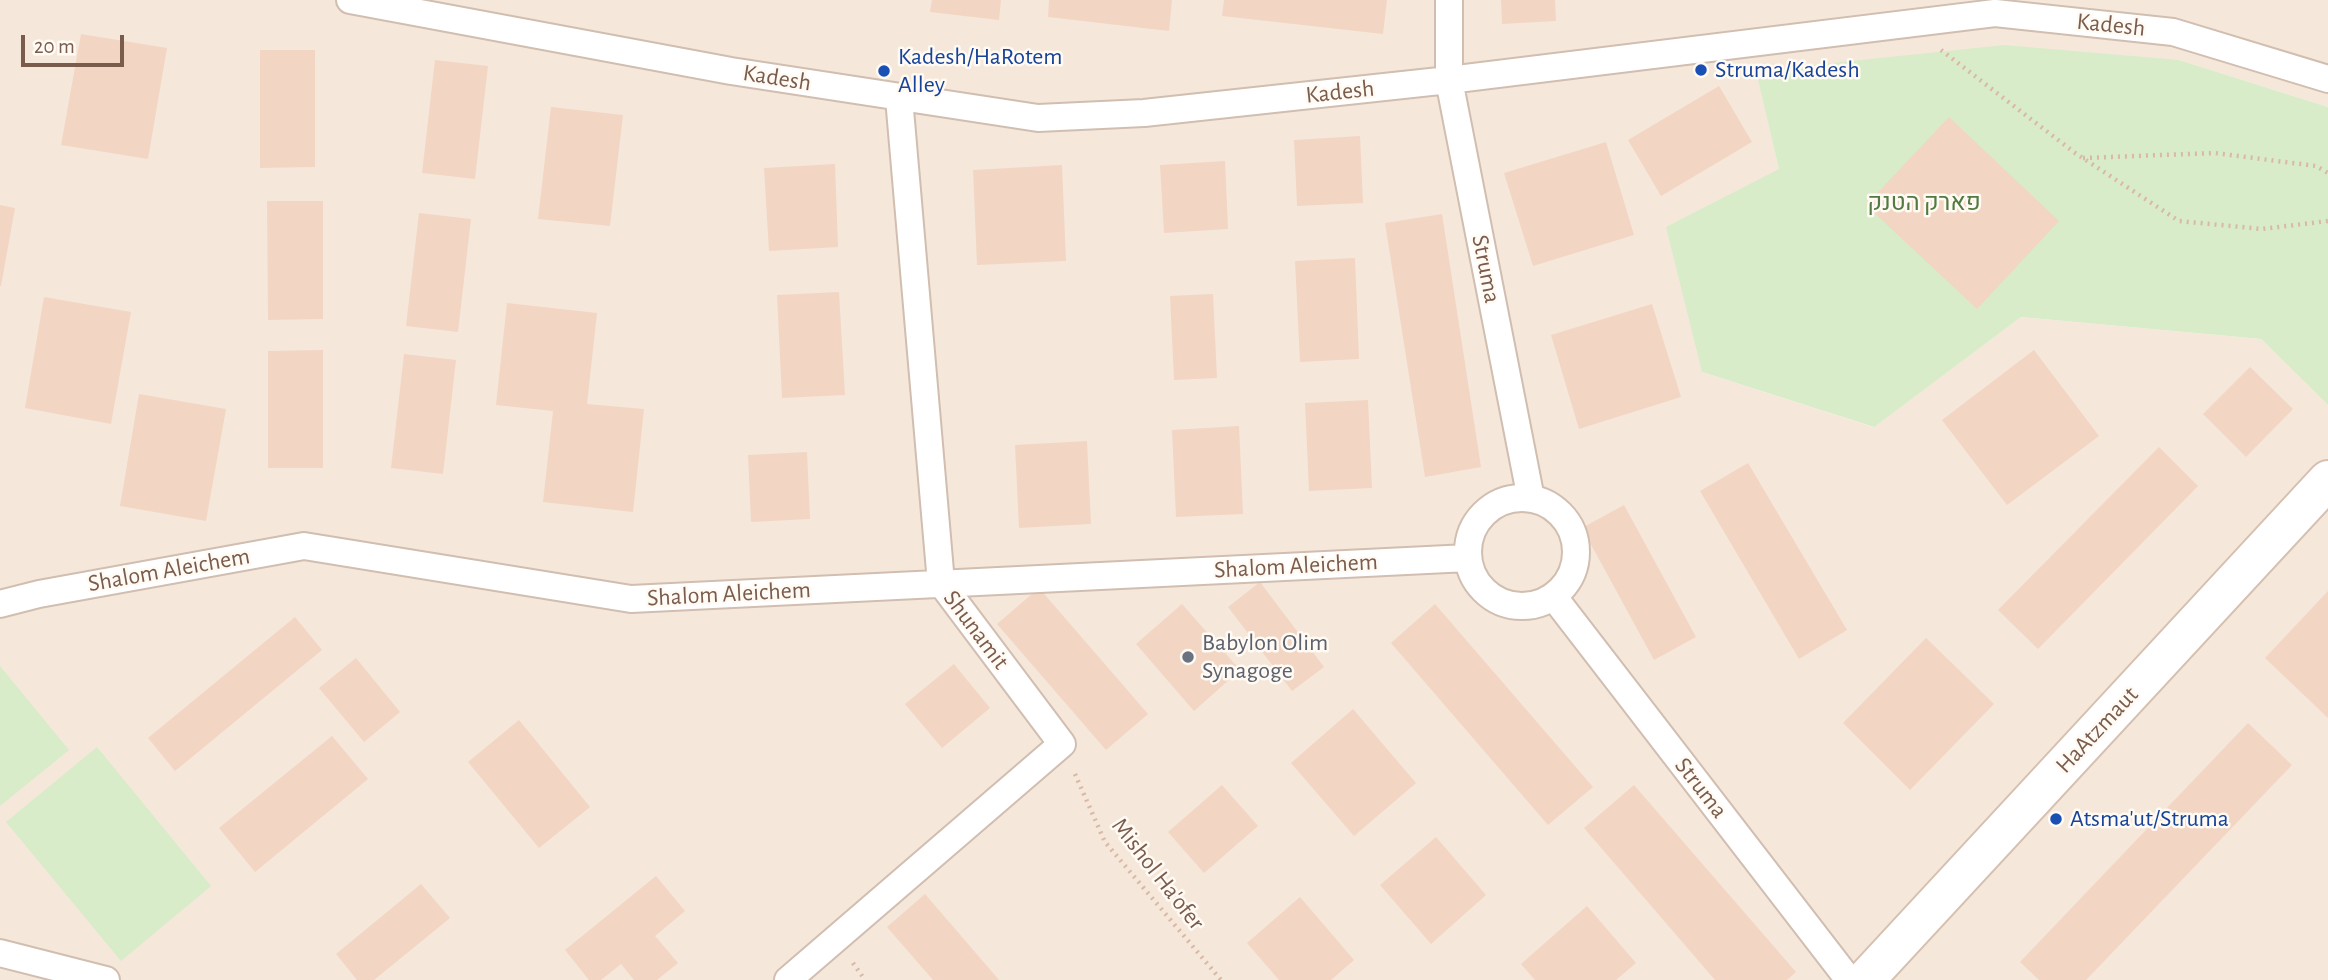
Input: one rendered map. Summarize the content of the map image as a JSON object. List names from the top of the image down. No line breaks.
{"streets":{"street":["Kadesh","Struma","Shalom Aleichem","Shunamit","HaAtzmaut"],"path":["Mishol Ha'ofer"]},"crossings":[["Kadesh","Struma"],["Kadesh","Shunamit"],["Struma","Shalom Aleichem"],["Shalom Aleichem","Shunamit"],["Shunamit","Mishol Ha'ofer"]],"parks":["פארק הטנק"],"places":["Struma/Kadesh","Kadesh/HaRotem Alley","Babylon Olim Synagoge","Atsma'ut/Struma"],"scale_bar":"20 m"}
